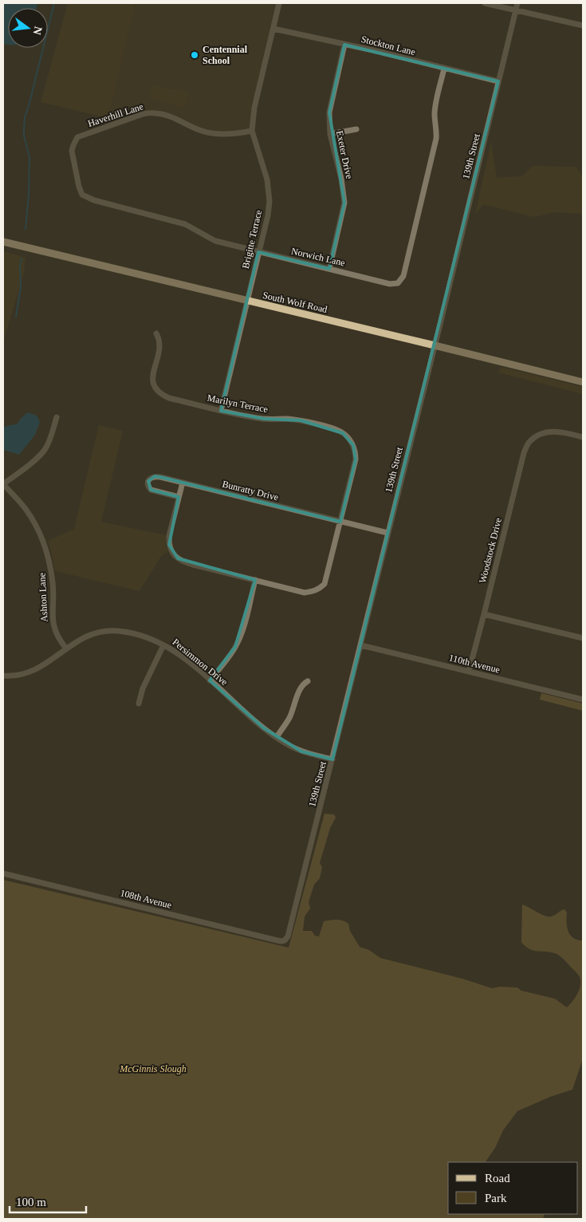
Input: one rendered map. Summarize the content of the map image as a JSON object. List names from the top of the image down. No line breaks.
{"streets":{"main road":["South Wolf Road"],"street":["Stockton Lane","Haverhill Lane","Exeter Drive","139th Street","Brigitte Terrace","Norwich Lane","Marilyn Terrace","Bunratty Drive","Woodstock Drive","Ashton Lane","Persimmon Drive","110th Avenue","108th Avenue"]},"crossings":[["Stockton Lane","Exeter Drive"],["Stockton Lane","139th Street"],["Stockton Lane","Brigitte Terrace"],["Stockton Lane","Norwich Lane"],["Haverhill Lane","Brigitte Terrace"],["Haverhill Lane","Norwich Lane"],["Exeter Drive","Norwich Lane"],["139th Street","South Wolf Road"],["139th Street","Bunratty Drive"],["139th Street","Persimmon Drive"],["139th Street","110th Avenue"],["139th Street","108th Avenue"],["Brigitte Terrace","Norwich Lane"],["Brigitte Terrace","South Wolf Road"],["Brigitte Terrace","Marilyn Terrace"],["Marilyn Terrace","Bunratty Drive"],["Woodstock Drive","110th Avenue"],["Ashton Lane","Persimmon Drive"]],"parks":["McGinnis Slough"],"places":["Centennial School"],"legend":["Road","Park"],"scale_bar":"100 m","north":"right"}
